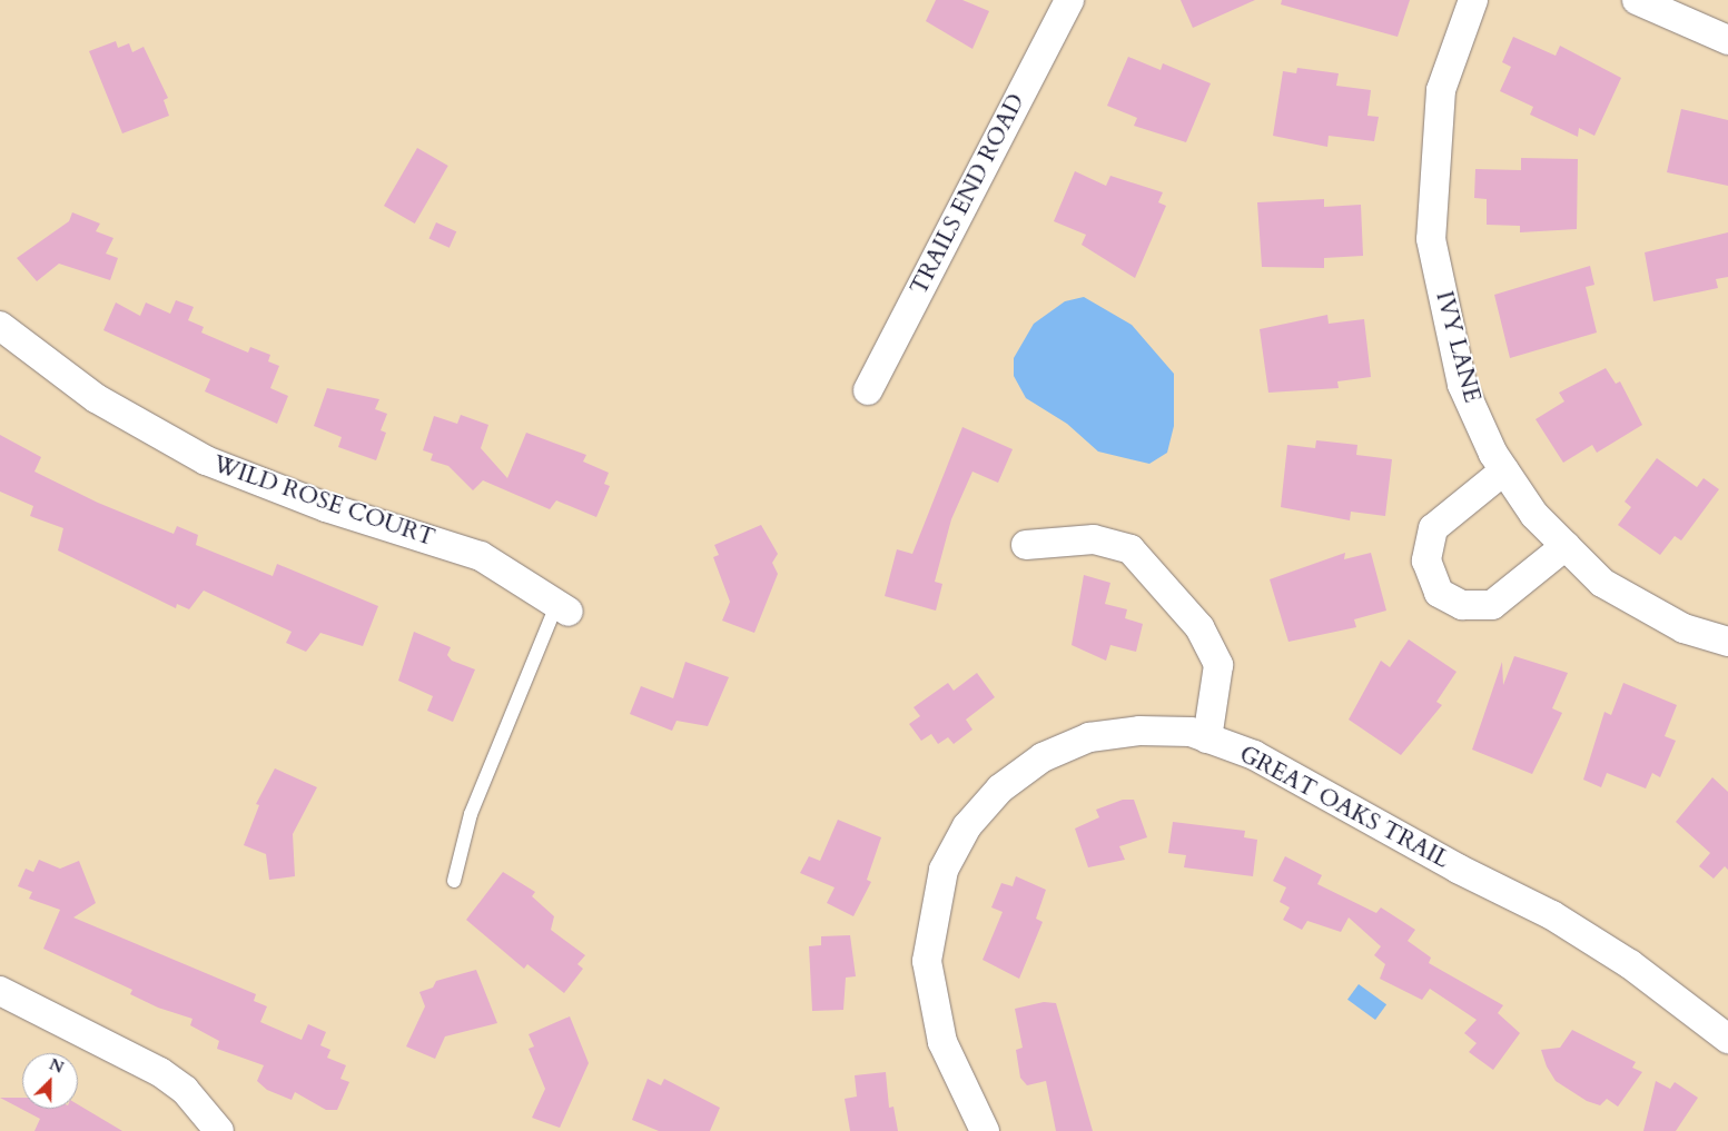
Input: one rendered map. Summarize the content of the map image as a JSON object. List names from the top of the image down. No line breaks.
{"streets":{"street":["TRAILS END ROAD","IVY LANE","WILD ROSE COURT","GREAT OAKS TRAIL"]},"north":"top right"}
